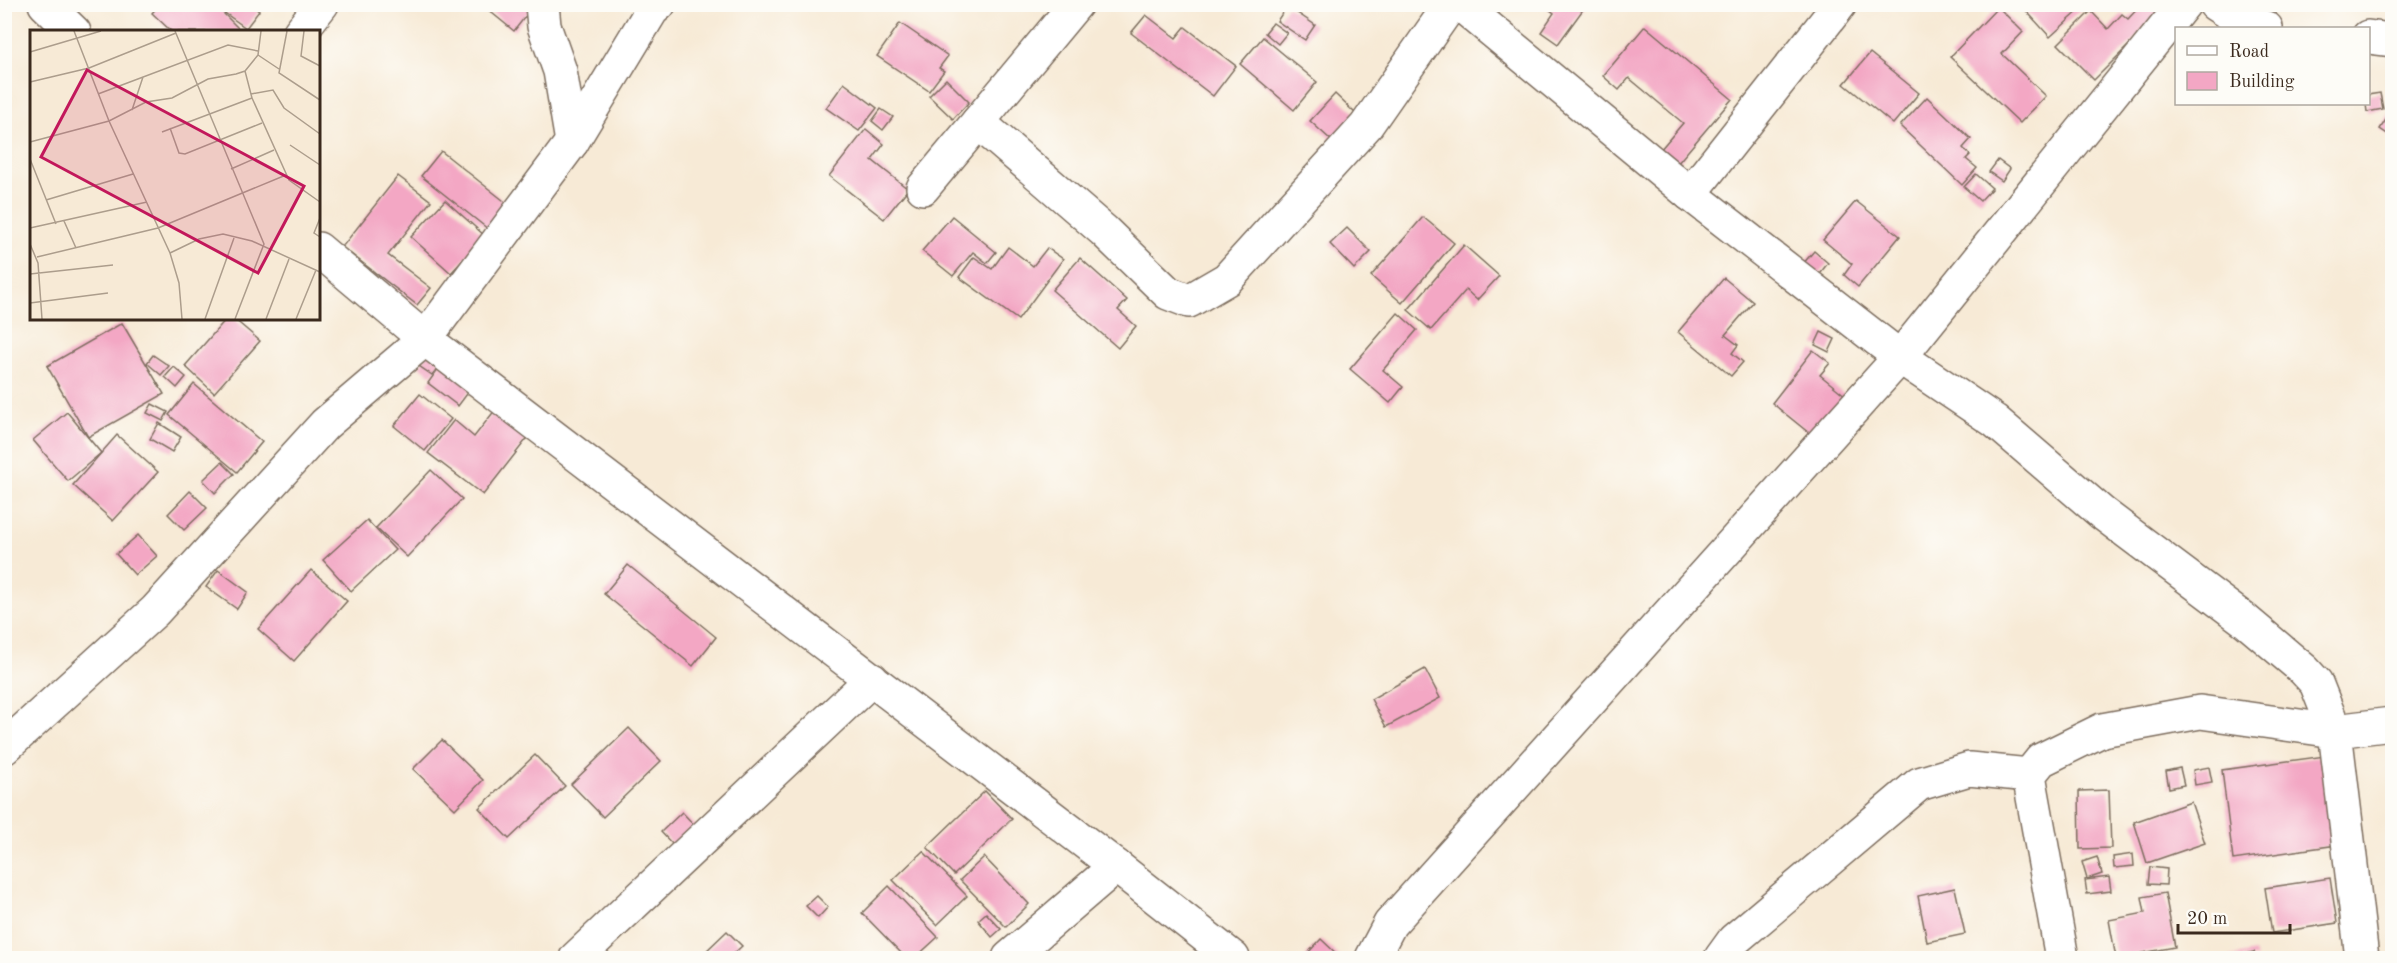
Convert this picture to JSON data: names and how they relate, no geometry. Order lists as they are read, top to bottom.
{
  "legend": ["Road", "Building"],
  "scale_bar": "20 m"
}
